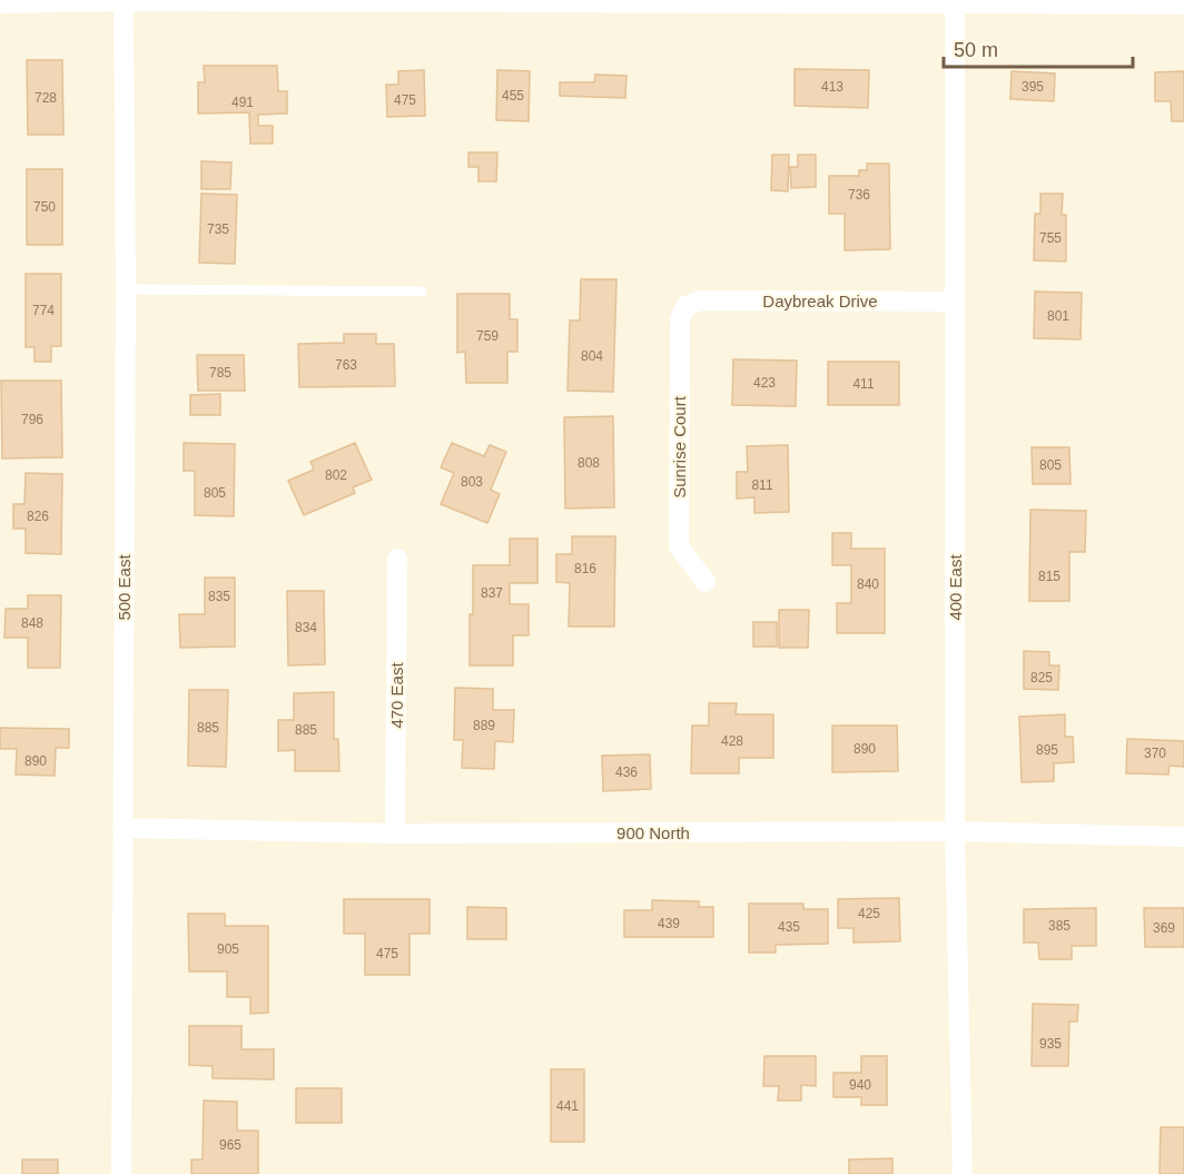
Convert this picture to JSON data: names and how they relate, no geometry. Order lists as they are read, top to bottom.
{
  "streets": {
    "street": [
      "Daybreak Drive",
      "Sunrise Court",
      "500 East",
      "400 East",
      "470 East",
      "900 North"
    ]
  },
  "crossings": [
    ["Daybreak Drive", "Sunrise Court"],
    ["Daybreak Drive", "400 East"],
    ["500 East", "900 North"],
    ["400 East", "900 North"],
    ["470 East", "900 North"]
  ],
  "house_numbers": [
    "413",
    "395",
    "455",
    "728",
    "475",
    "491",
    "736",
    "750",
    "735",
    "755",
    "774",
    "801",
    "759",
    "804",
    "763",
    "785",
    "423",
    "411",
    "796",
    "808",
    "805",
    "802",
    "803",
    "811",
    "805",
    "826",
    "816",
    "815",
    "840",
    "837",
    "835",
    "848",
    "834",
    "825",
    "889",
    "885",
    "885",
    "428",
    "890",
    "895",
    "370",
    "890",
    "436",
    "425",
    "439",
    "385",
    "435",
    "369",
    "905",
    "475",
    "935",
    "940",
    "441",
    "965"
  ],
  "scale_bar": "50 m"
}
